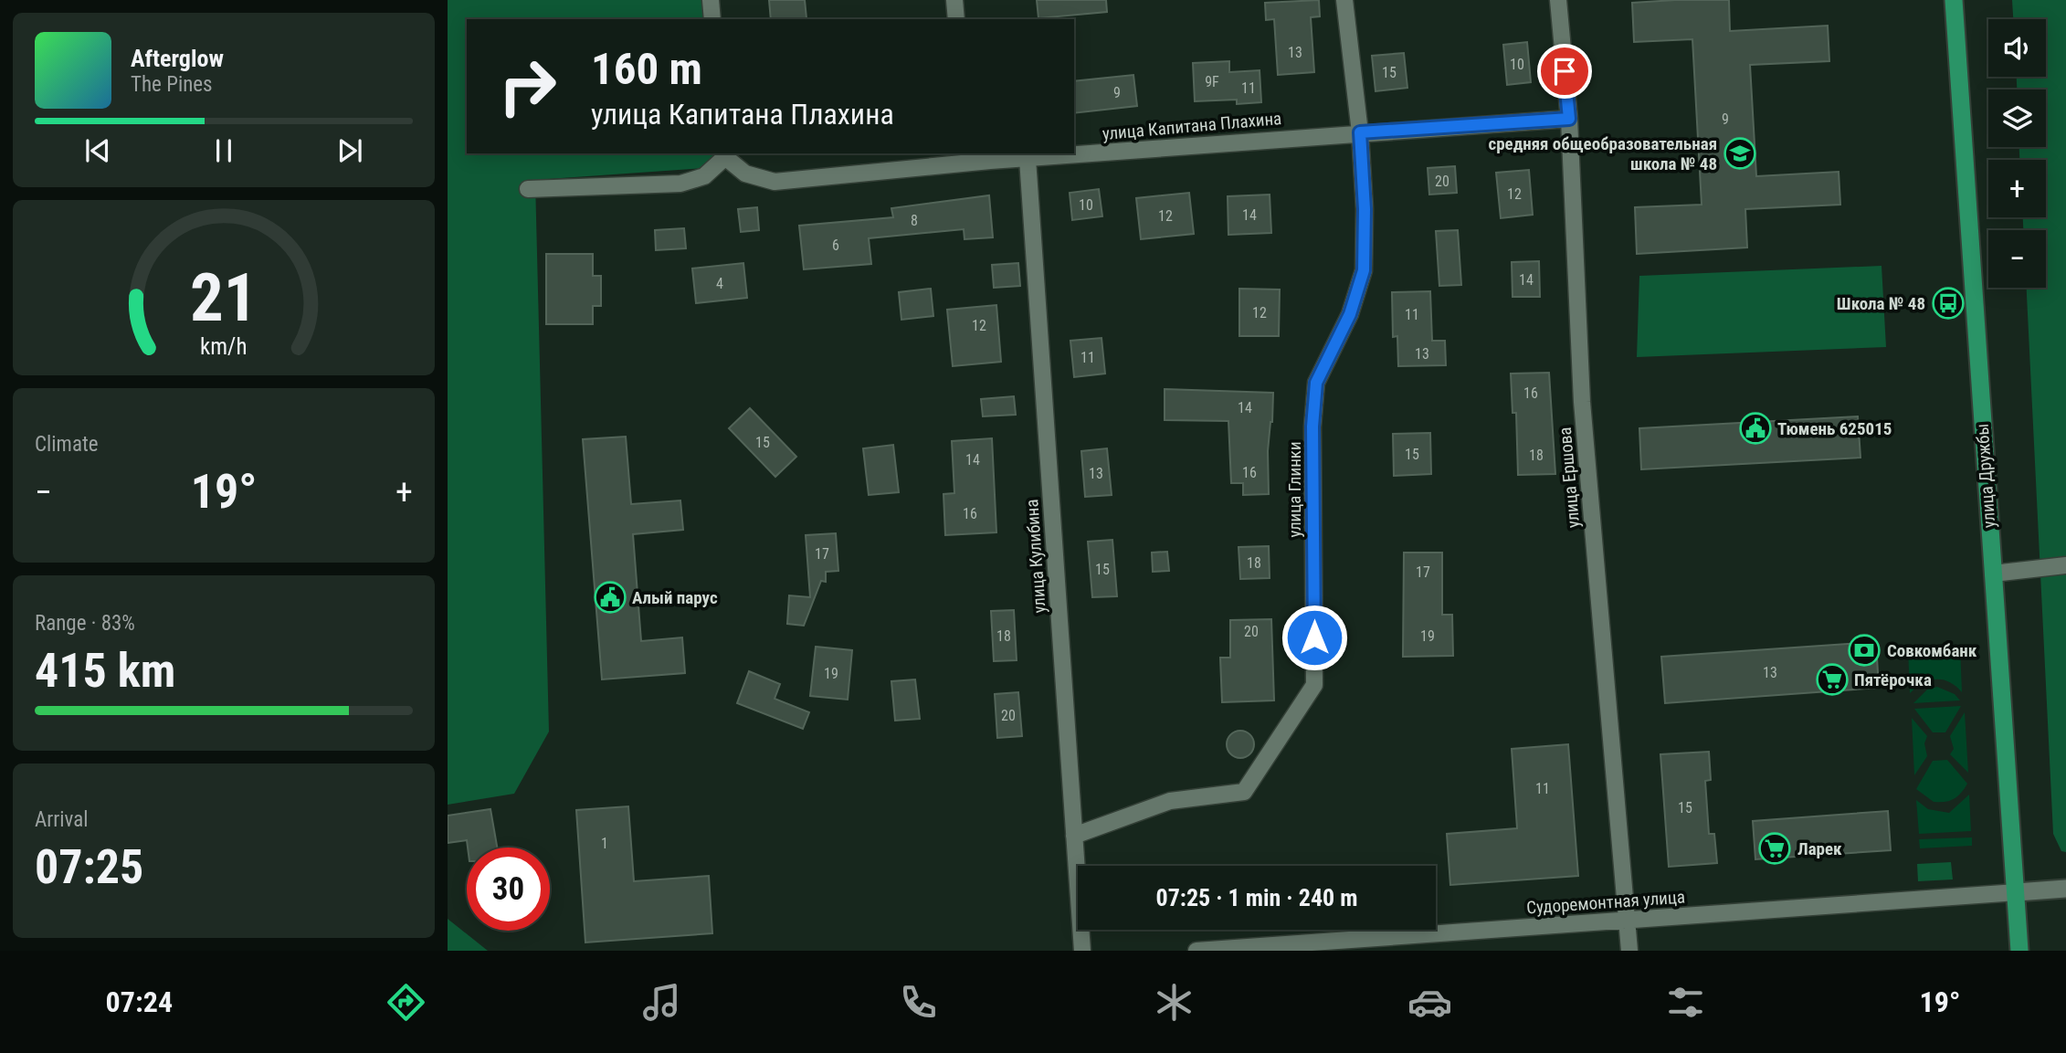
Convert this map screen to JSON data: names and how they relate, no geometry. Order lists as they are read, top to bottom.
{
  "streets": {
    "main road": ["улица Дружбы"],
    "street": [
      "улица Капитана Плахина",
      "улица Ершова",
      "улица Глинки",
      "улица Кулибина",
      "Судоремонтная улица"
    ]
  },
  "crossings": [
    ["улица Капитана Плахина", "улица Ершова"],
    ["улица Капитана Плахина", "улица Глинки"],
    ["улица Капитана Плахина", "улица Кулибина"],
    ["улица Дружбы", "Судоремонтная улица"],
    ["улица Ершова", "Судоремонтная улица"],
    ["улица Глинки", "улица Кулибина"]
  ],
  "places": {
    "school or university": ["средняя общеобразовательная школа № 48"],
    "bus stop": ["Школа № 48"],
    "public building": ["Тюмень 625015", "Алый парус"],
    "bank": ["Совкомбанк"],
    "supermarket": ["Пятёрочка", "Ларек"]
  },
  "house_numbers": [
    "13",
    "10",
    "15",
    "9F",
    "11",
    "9",
    "9",
    "20",
    "12",
    "10",
    "14",
    "12",
    "8",
    "6",
    "14",
    "4",
    "12",
    "11",
    "12",
    "13",
    "11",
    "16",
    "14",
    "15",
    "15",
    "18",
    "14",
    "16",
    "13",
    "16",
    "17",
    "18",
    "15",
    "17",
    "20",
    "18",
    "19",
    "13",
    "19",
    "20",
    "11",
    "15",
    "1"
  ],
  "page": {
    "map_buttons": ["+", "−"],
    "turn": ["160 m", "улица Капитана Плахина"],
    "song": ["Afterglow", "The Pines"],
    "tile": [
      "Climate",
      ["Range · 83%", "415 km"],
      ["Arrival", "07:25"]
    ],
    "heat": ["−", "19°", "+"],
    "limit": "30",
    "trip": "07:25 · 1 min · 240 m",
    "tabs": ["07:24", "19°"],
    "gauge": ["21", "km/h"]
  }
}
